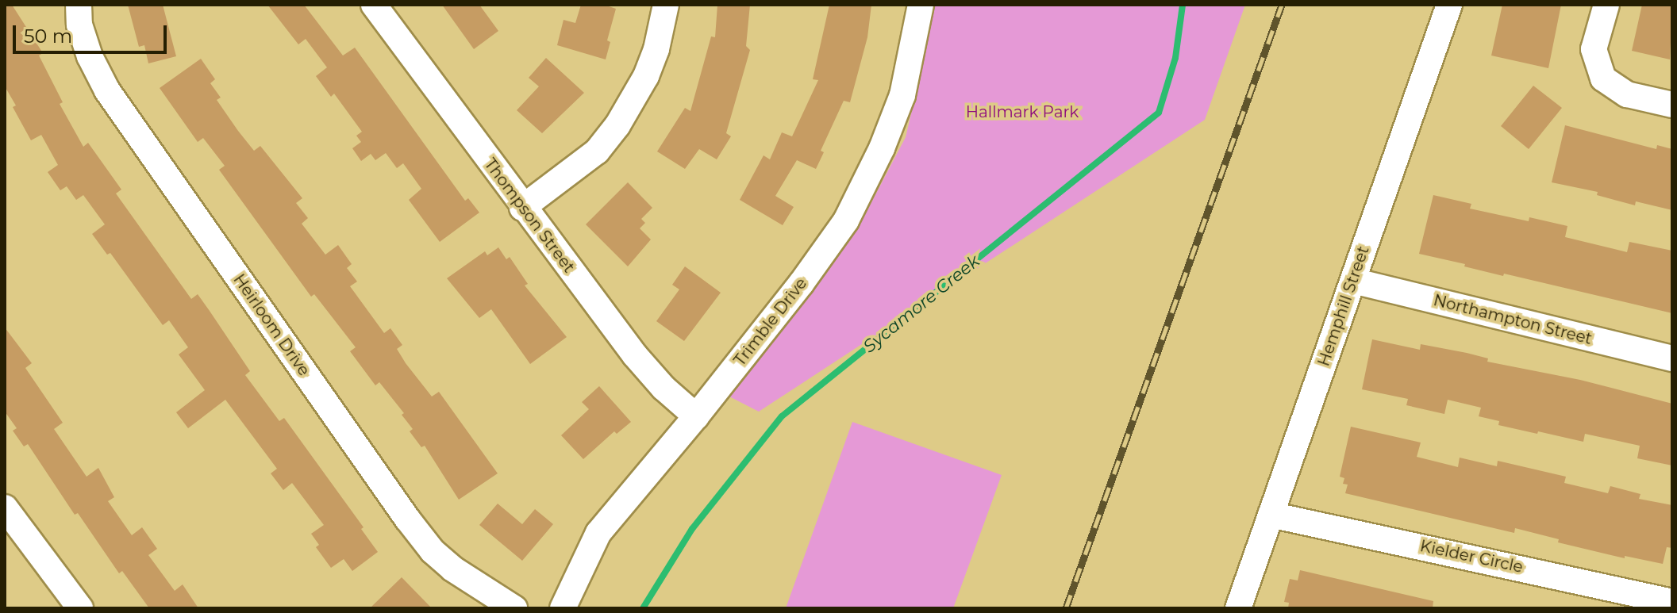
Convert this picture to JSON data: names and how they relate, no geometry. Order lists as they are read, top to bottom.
{
  "streets": {
    "street": [
      "Thompson Street",
      "Hemphill Street",
      "Northampton Street",
      "Trimble Drive",
      "Heirloom Drive",
      "Kielder Circle"
    ]
  },
  "crossings": [
    ["Thompson Street", "Trimble Drive"],
    ["Hemphill Street", "Northampton Street"],
    ["Hemphill Street", "Kielder Circle"]
  ],
  "water": ["Sycamore Creek"],
  "parks": ["Hallmark Park"],
  "scale_bar": "50 m"
}
